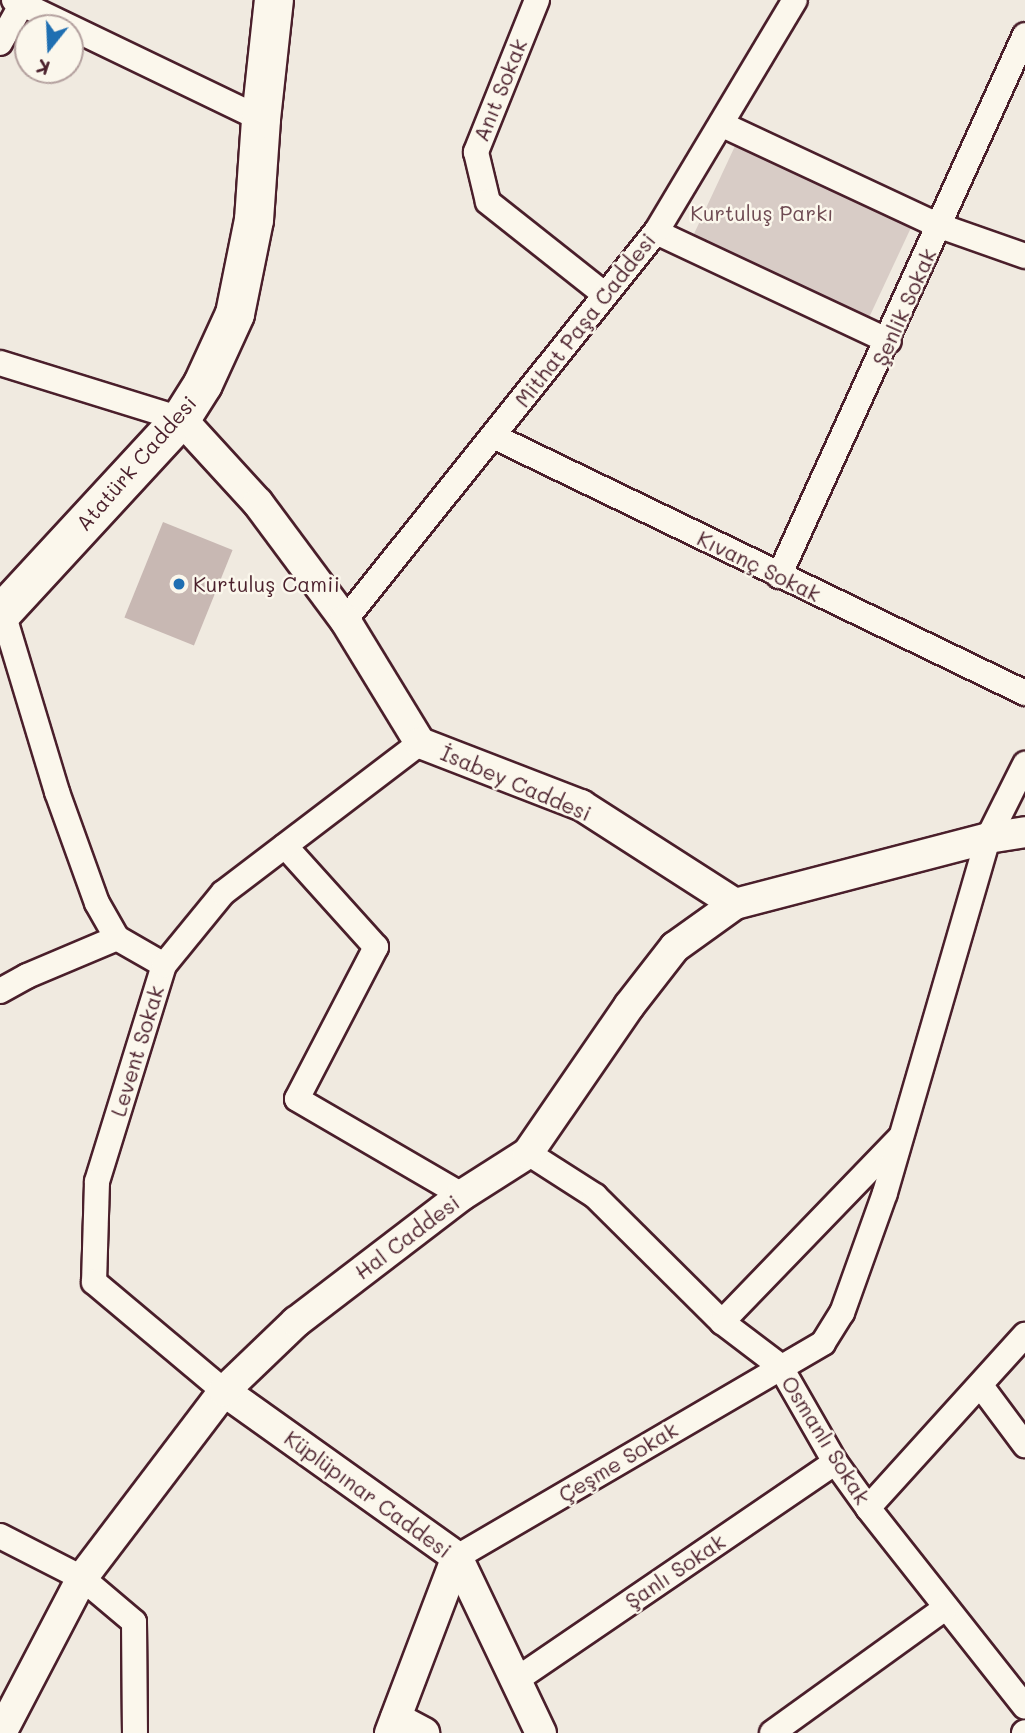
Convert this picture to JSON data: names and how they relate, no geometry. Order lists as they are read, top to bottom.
{
  "streets": {
    "main road": ["Atatürk Caddesi"],
    "street": [
      "Anıt Sokak",
      "Şenlik Sokak",
      "Mithat Paşa Caddesi",
      "Kıvanç Sokak",
      "İsabey Caddesi",
      "Levent Sokak",
      "Hal Caddesi",
      "Osmanlı Sokak",
      "Çeşme Sokak",
      "Küplüpınar Caddesi",
      "Şanlı Sokak"
    ]
  },
  "crossings": [
    ["Anıt Sokak", "Mithat Paşa Caddesi"],
    ["Şenlik Sokak", "Kıvanç Sokak"],
    ["Mithat Paşa Caddesi", "Kıvanç Sokak"],
    ["Mithat Paşa Caddesi", "İsabey Caddesi"],
    ["Atatürk Caddesi", "İsabey Caddesi"],
    ["İsabey Caddesi", "Hal Caddesi"],
    ["Levent Sokak", "Hal Caddesi"],
    ["Levent Sokak", "Küplüpınar Caddesi"],
    ["Hal Caddesi", "Osmanlı Sokak"],
    ["Hal Caddesi", "Küplüpınar Caddesi"],
    ["Osmanlı Sokak", "Çeşme Sokak"],
    ["Osmanlı Sokak", "Şanlı Sokak"],
    ["Çeşme Sokak", "Küplüpınar Caddesi"],
    ["Küplüpınar Caddesi", "Şanlı Sokak"]
  ],
  "parks": ["Kurtuluş Parkı"],
  "places": ["Kurtuluş Camii"],
  "north": "bottom"
}
